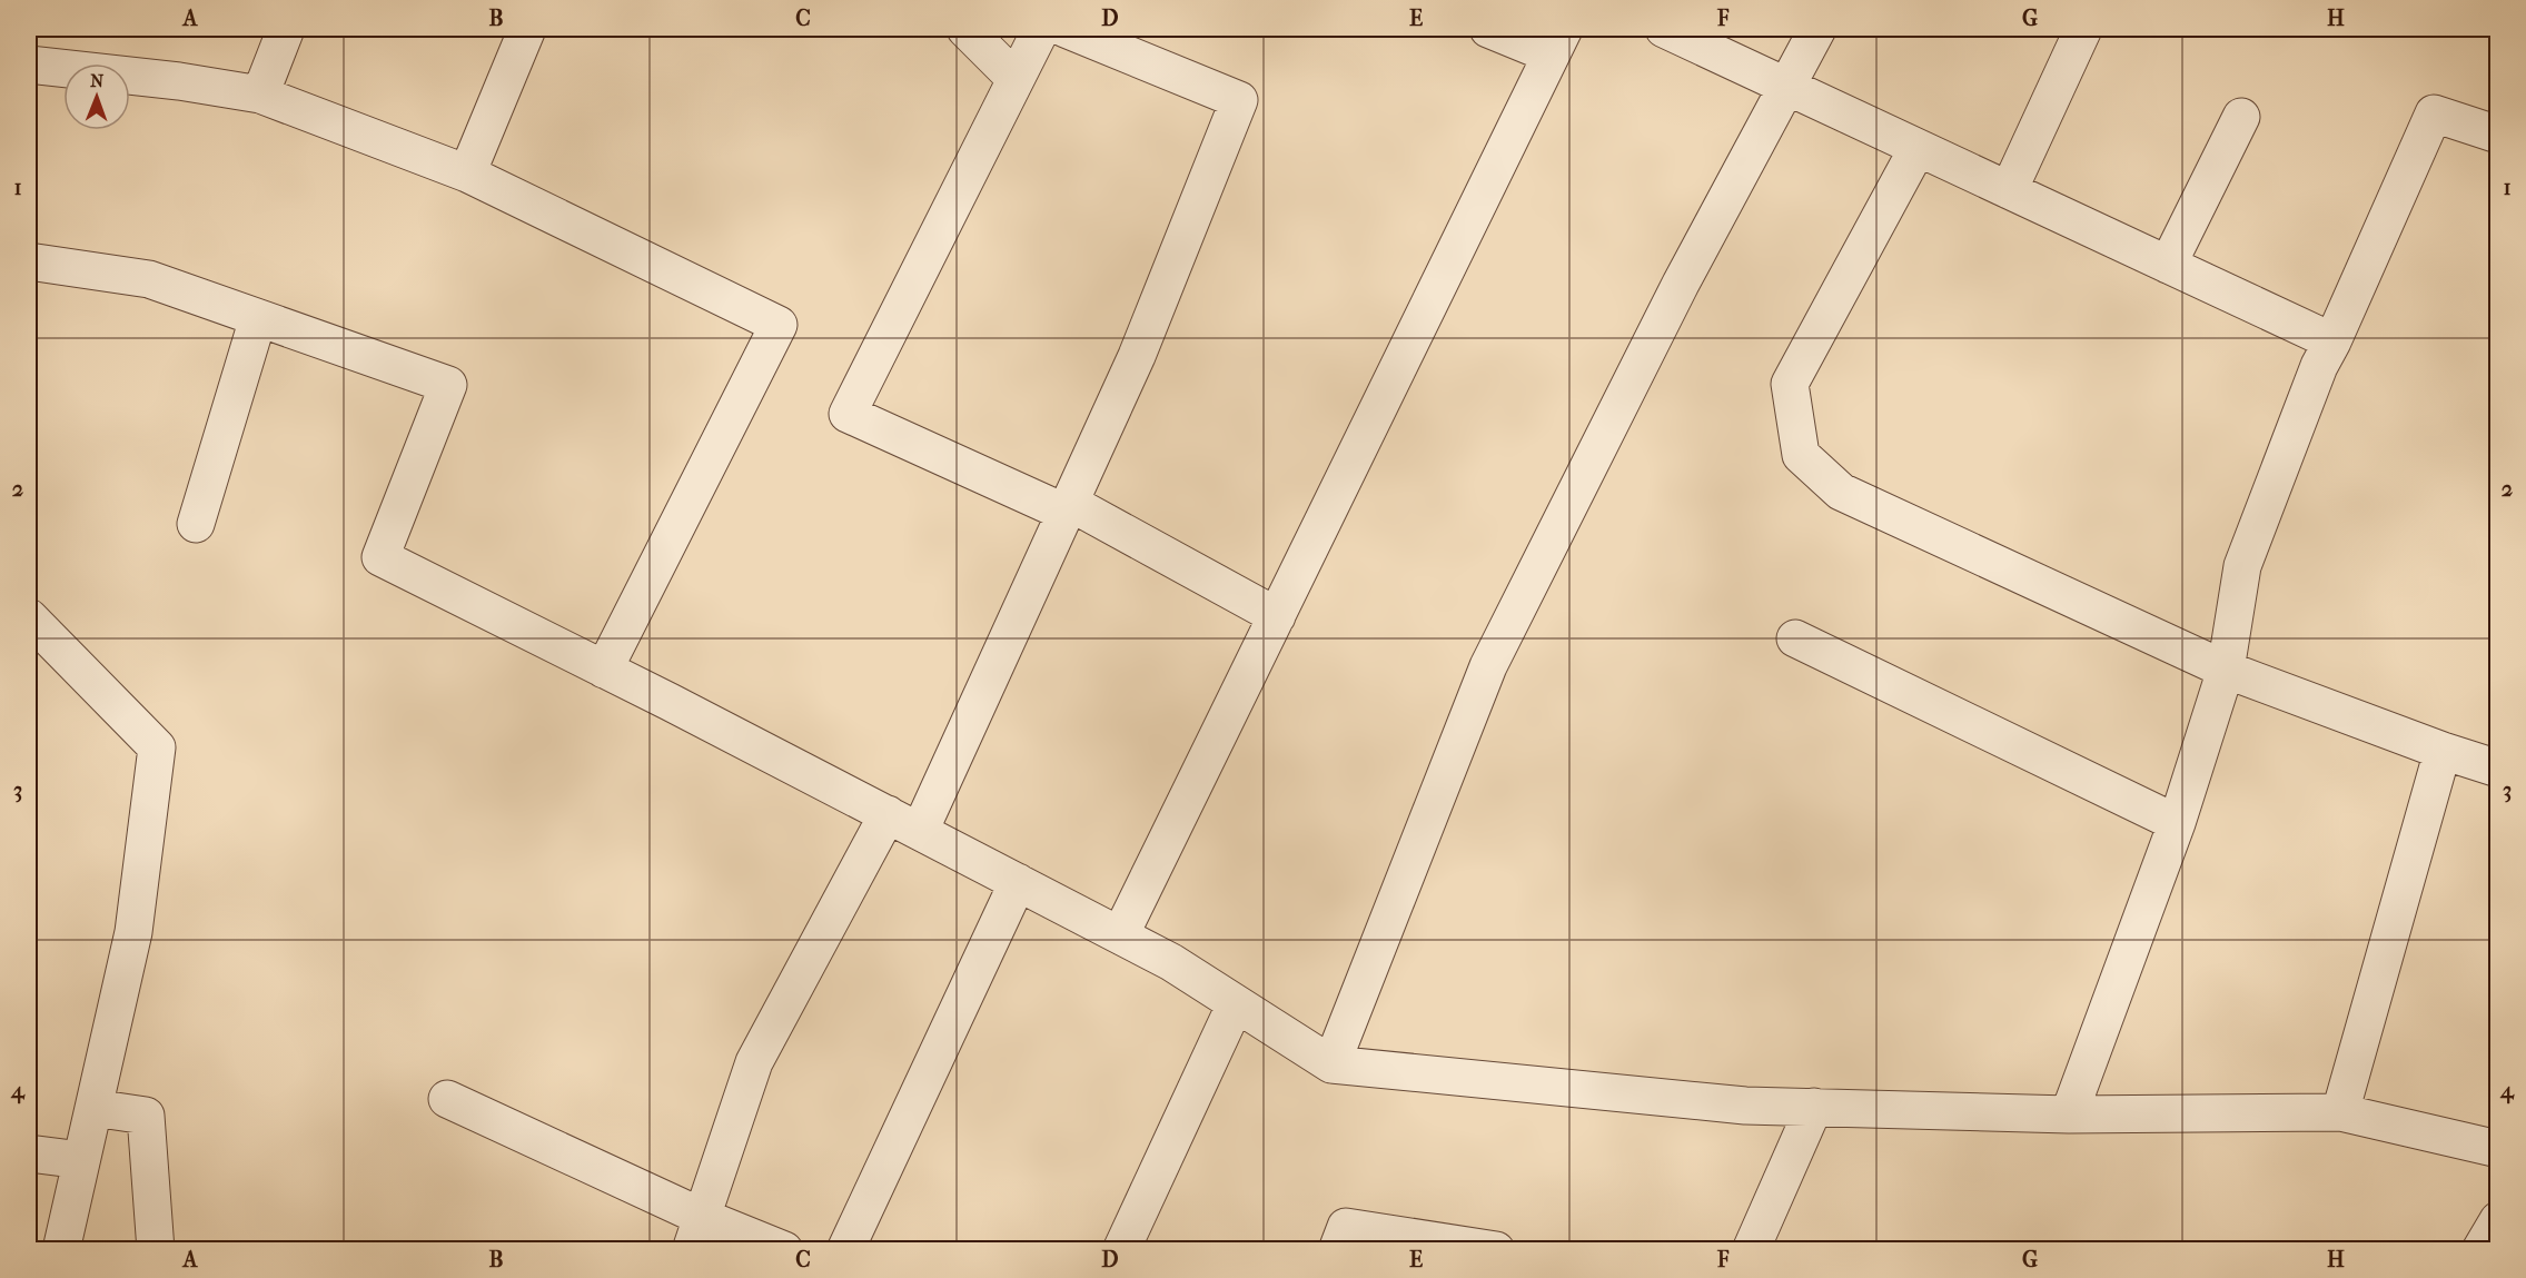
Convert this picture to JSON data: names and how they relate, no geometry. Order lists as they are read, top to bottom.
{
  "north": "top",
  "grid": {
    "columns": [
      "A",
      "B",
      "C",
      "D",
      "E",
      "F",
      "G",
      "H"
    ],
    "rows": [
      "1",
      "2",
      "3",
      "4"
    ]
  }
}
